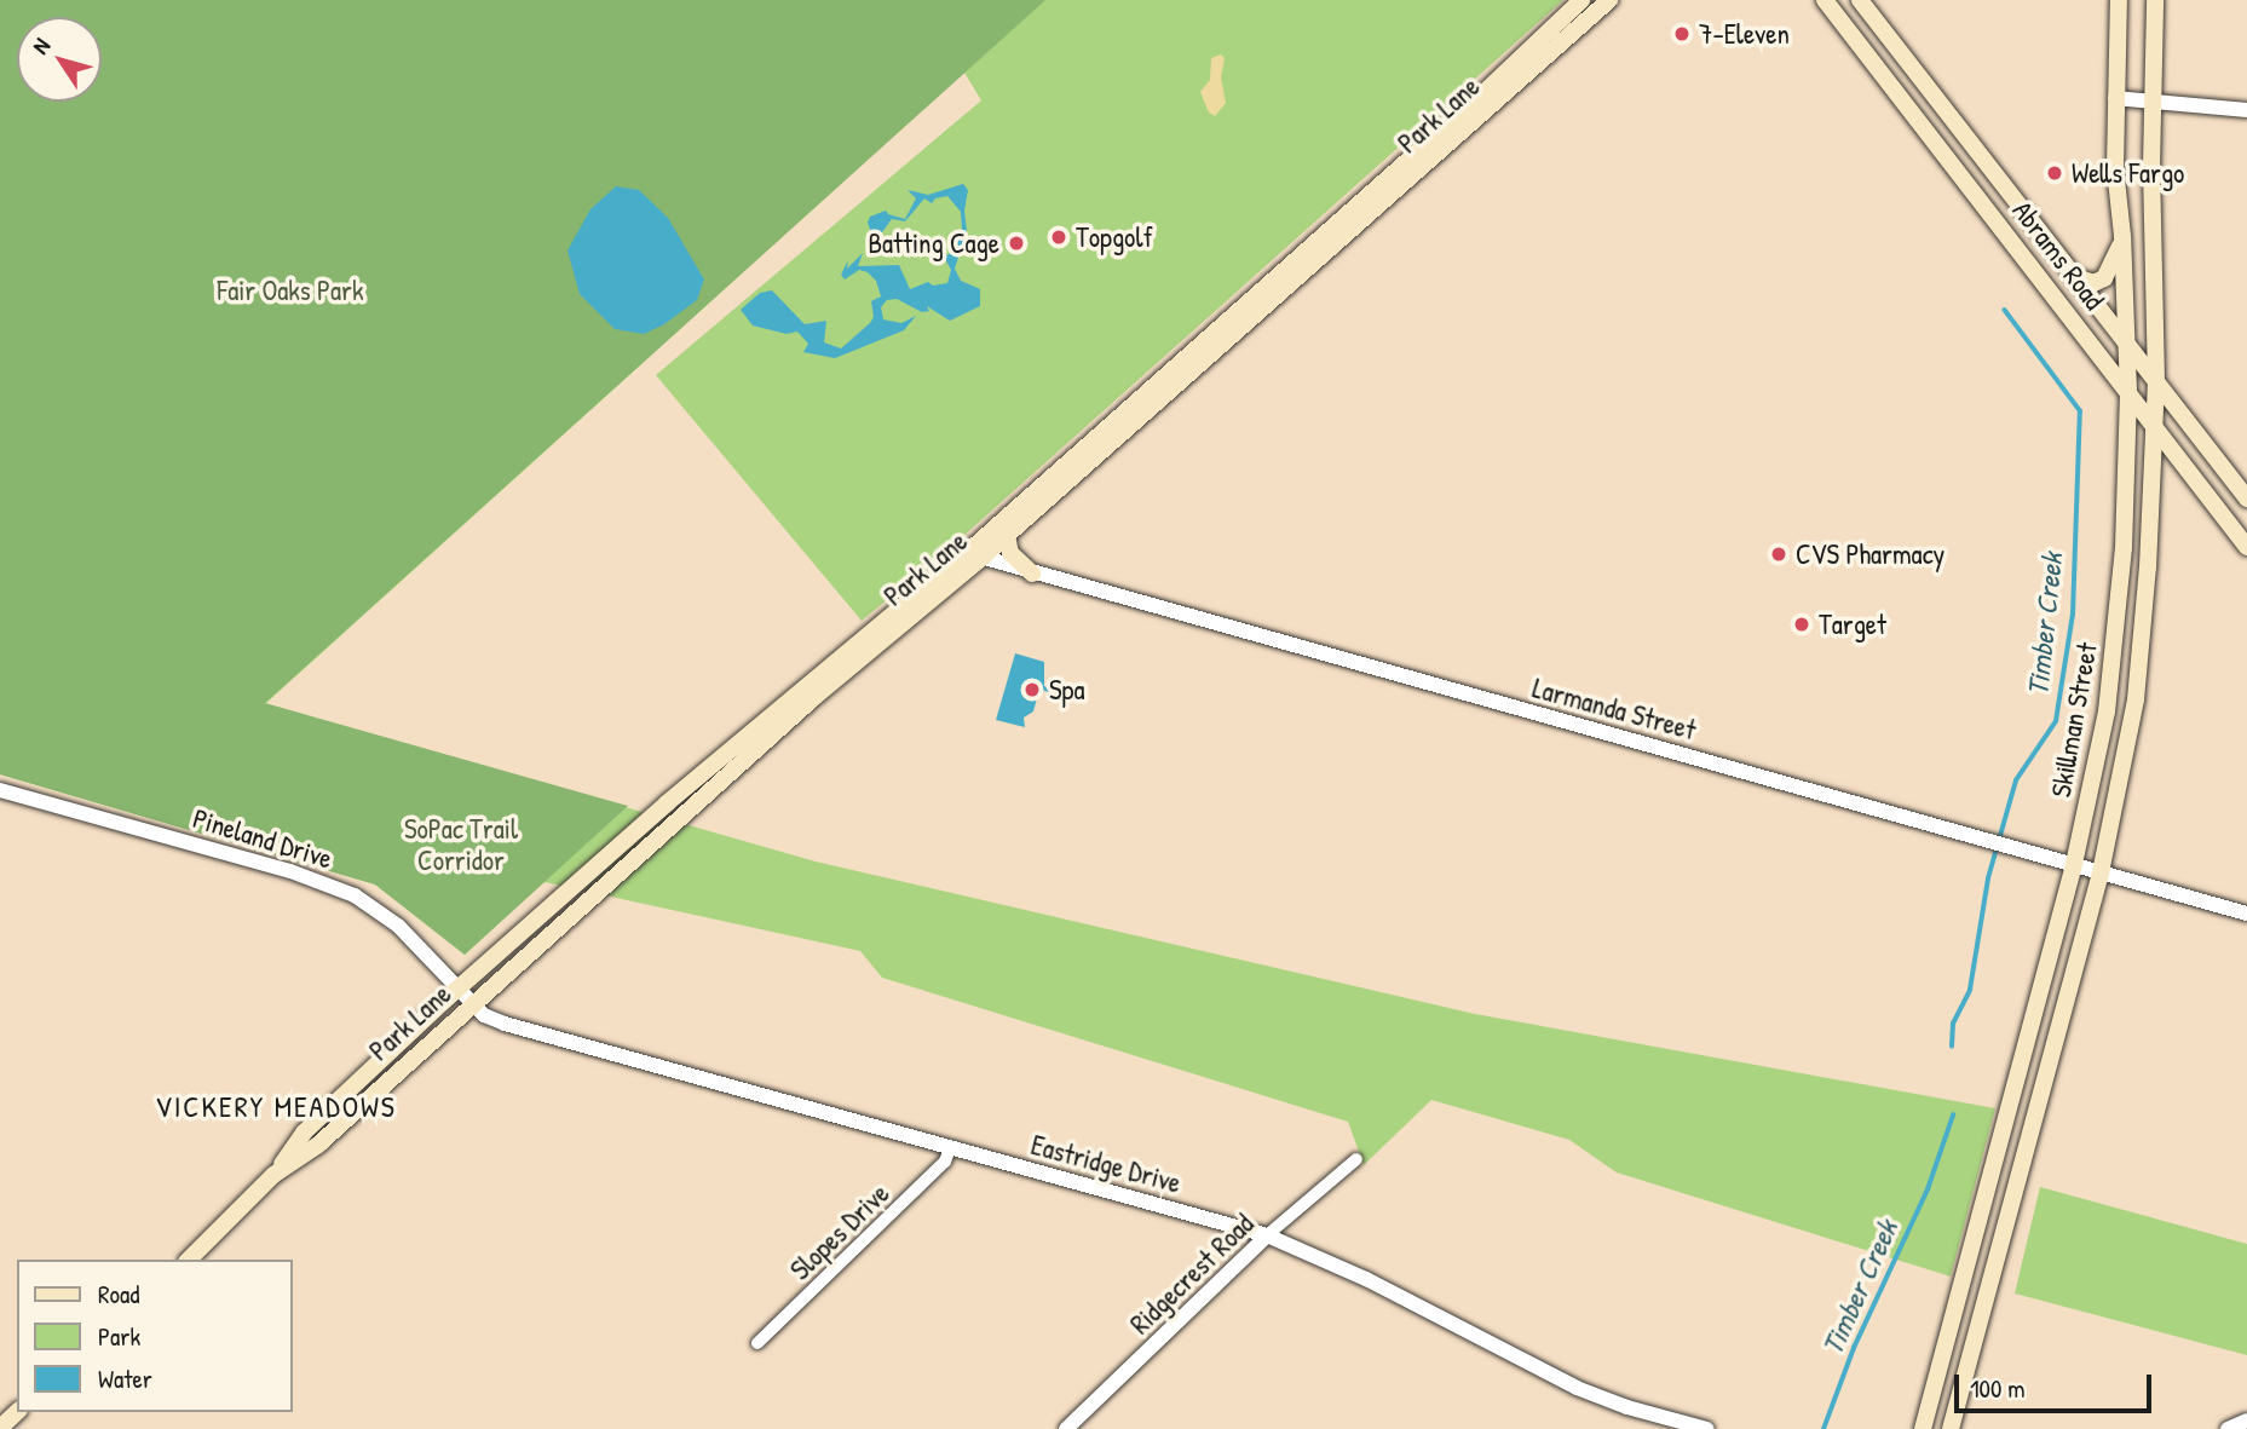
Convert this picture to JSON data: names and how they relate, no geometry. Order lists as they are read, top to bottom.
{
  "streets": {
    "main road": ["Park Lane", "Abrams Road", "Skillman Street"],
    "street": [
      "Larmanda Street",
      "Pineland Drive",
      "Eastridge Drive",
      "Slopes Drive",
      "Ridgecrest Road"
    ]
  },
  "crossings": [
    ["Park Lane", "Larmanda Street"],
    ["Park Lane", "Pineland Drive"],
    ["Park Lane", "Eastridge Drive"],
    ["Abrams Road", "Skillman Street"],
    ["Larmanda Street", "Skillman Street"],
    ["Pineland Drive", "Eastridge Drive"],
    ["Eastridge Drive", "Slopes Drive"],
    ["Eastridge Drive", "Ridgecrest Road"]
  ],
  "districts": ["VICKERY MEADOWS"],
  "water": ["Timber Creek"],
  "parks": ["Fair Oaks Park", "SoPac Trail Corridor"],
  "places": [
    "7-Eleven",
    "Wells Fargo",
    "Topgolf",
    "Batting Cage",
    "CVS Pharmacy",
    "Target",
    "Spa"
  ],
  "legend": ["Road", "Park", "Water"],
  "scale_bar": "100 m",
  "north": "top left"
}
